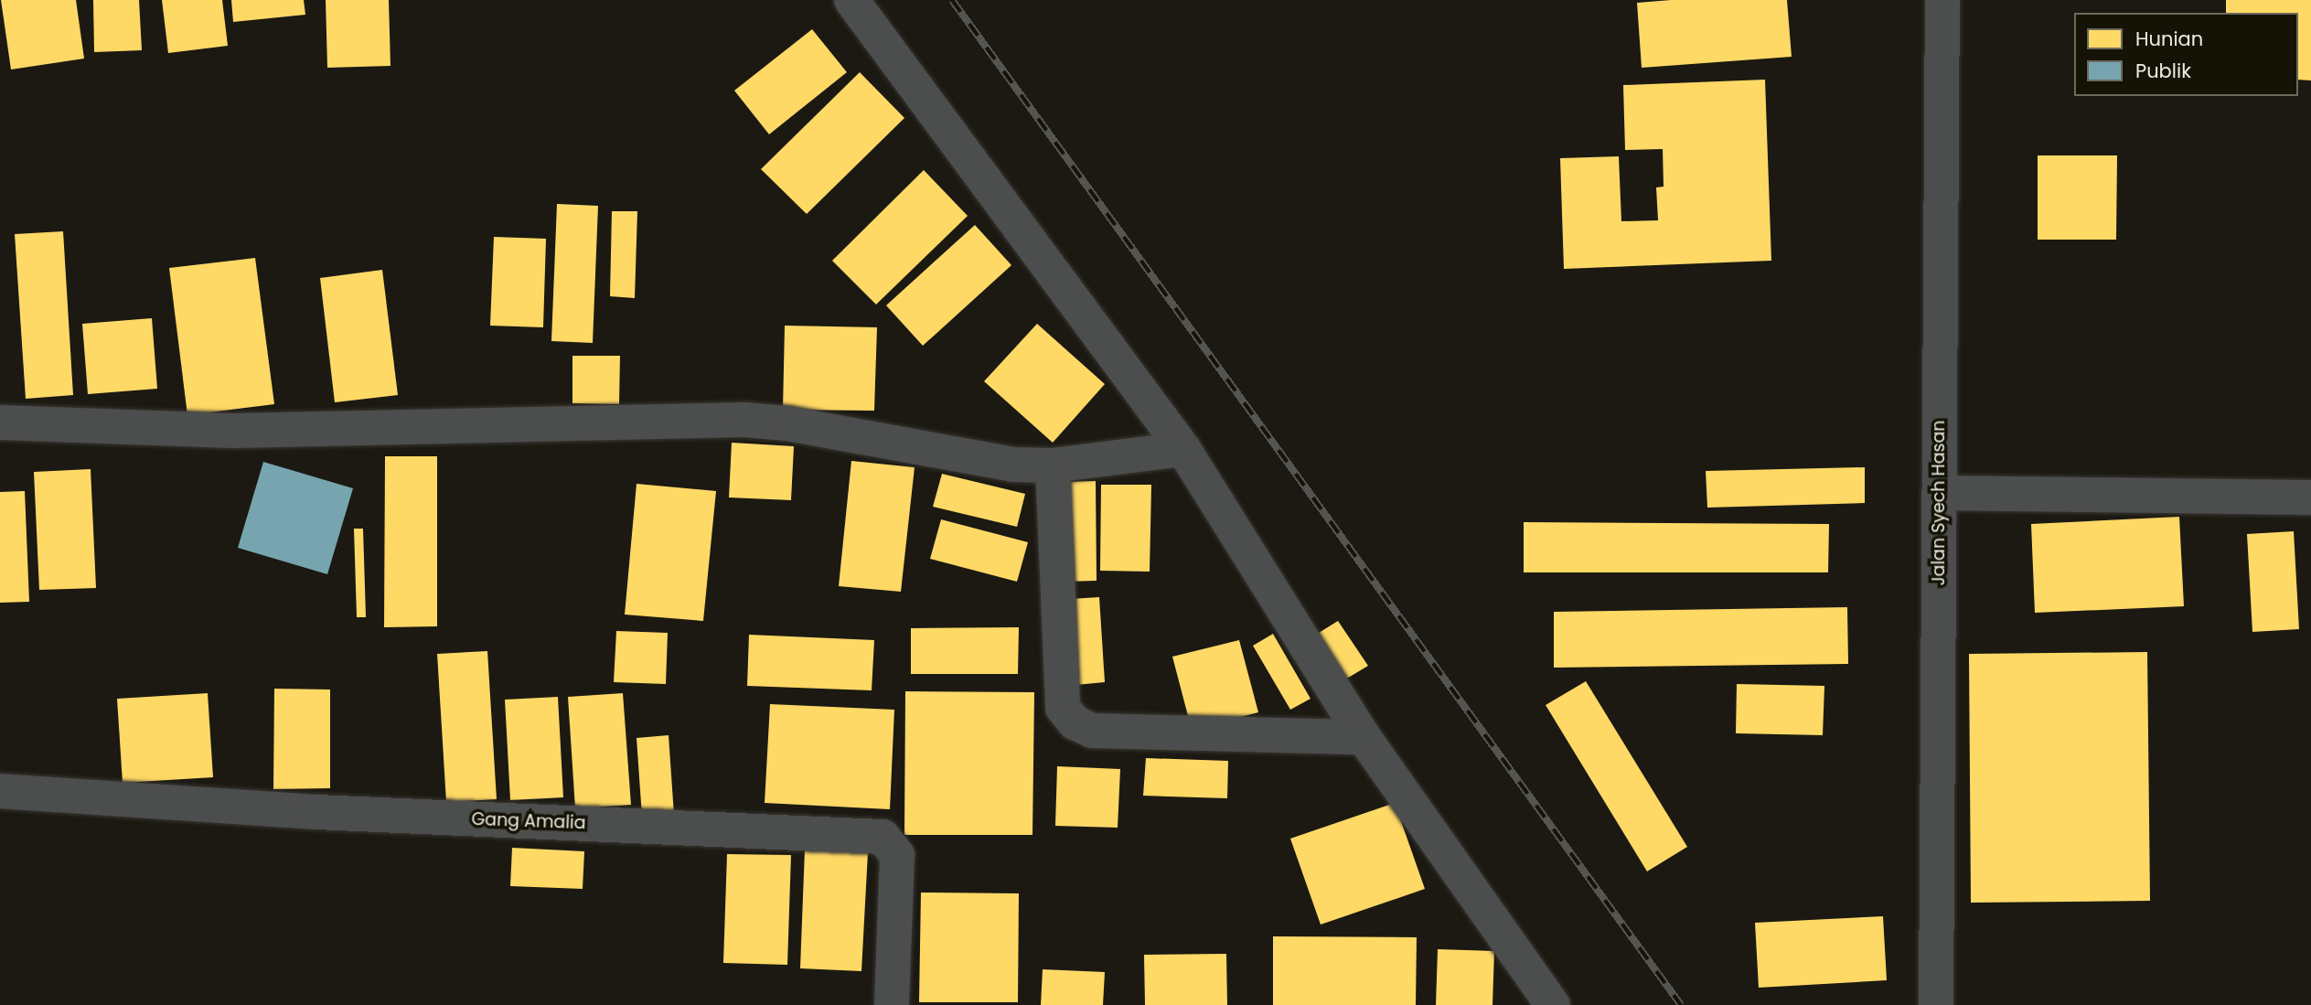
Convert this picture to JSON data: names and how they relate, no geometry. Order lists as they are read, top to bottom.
{
  "streets": {
    "street": ["Jalan Syech Hasan", "Gang Amalia"]
  },
  "legend": ["Hunian", "Publik"]
}
